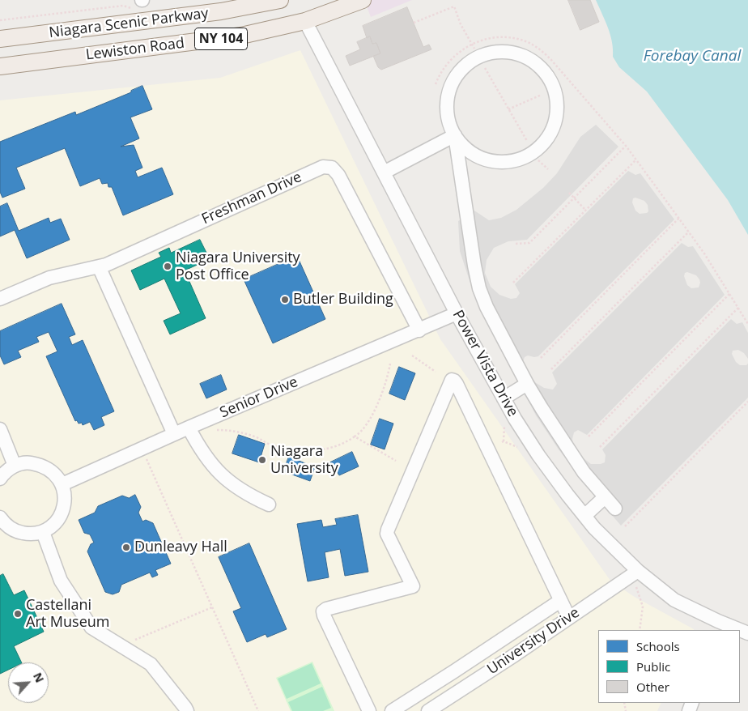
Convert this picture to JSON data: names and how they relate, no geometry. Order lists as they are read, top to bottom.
{
  "streets": {
    "main road": ["Niagara Scenic Parkway", "NY 104", "Lewiston Road"],
    "street": [
      "Freshman Drive",
      "Power Vista Drive",
      "Senior Drive",
      "University Drive"
    ]
  },
  "crossings": [
    ["Lewiston Road", "Power Vista Drive"],
    ["Freshman Drive", "Senior Drive"],
    ["Power Vista Drive", "Senior Drive"],
    ["Power Vista Drive", "University Drive"]
  ],
  "water": ["Forebay Canal"],
  "places": [
    "Niagara University Post Office",
    "Butler Building",
    "Niagara University",
    "Dunleavy Hall",
    "Castellani Art Museum"
  ],
  "legend": ["Schools", "Public", "Other"],
  "north": "top right"
}
